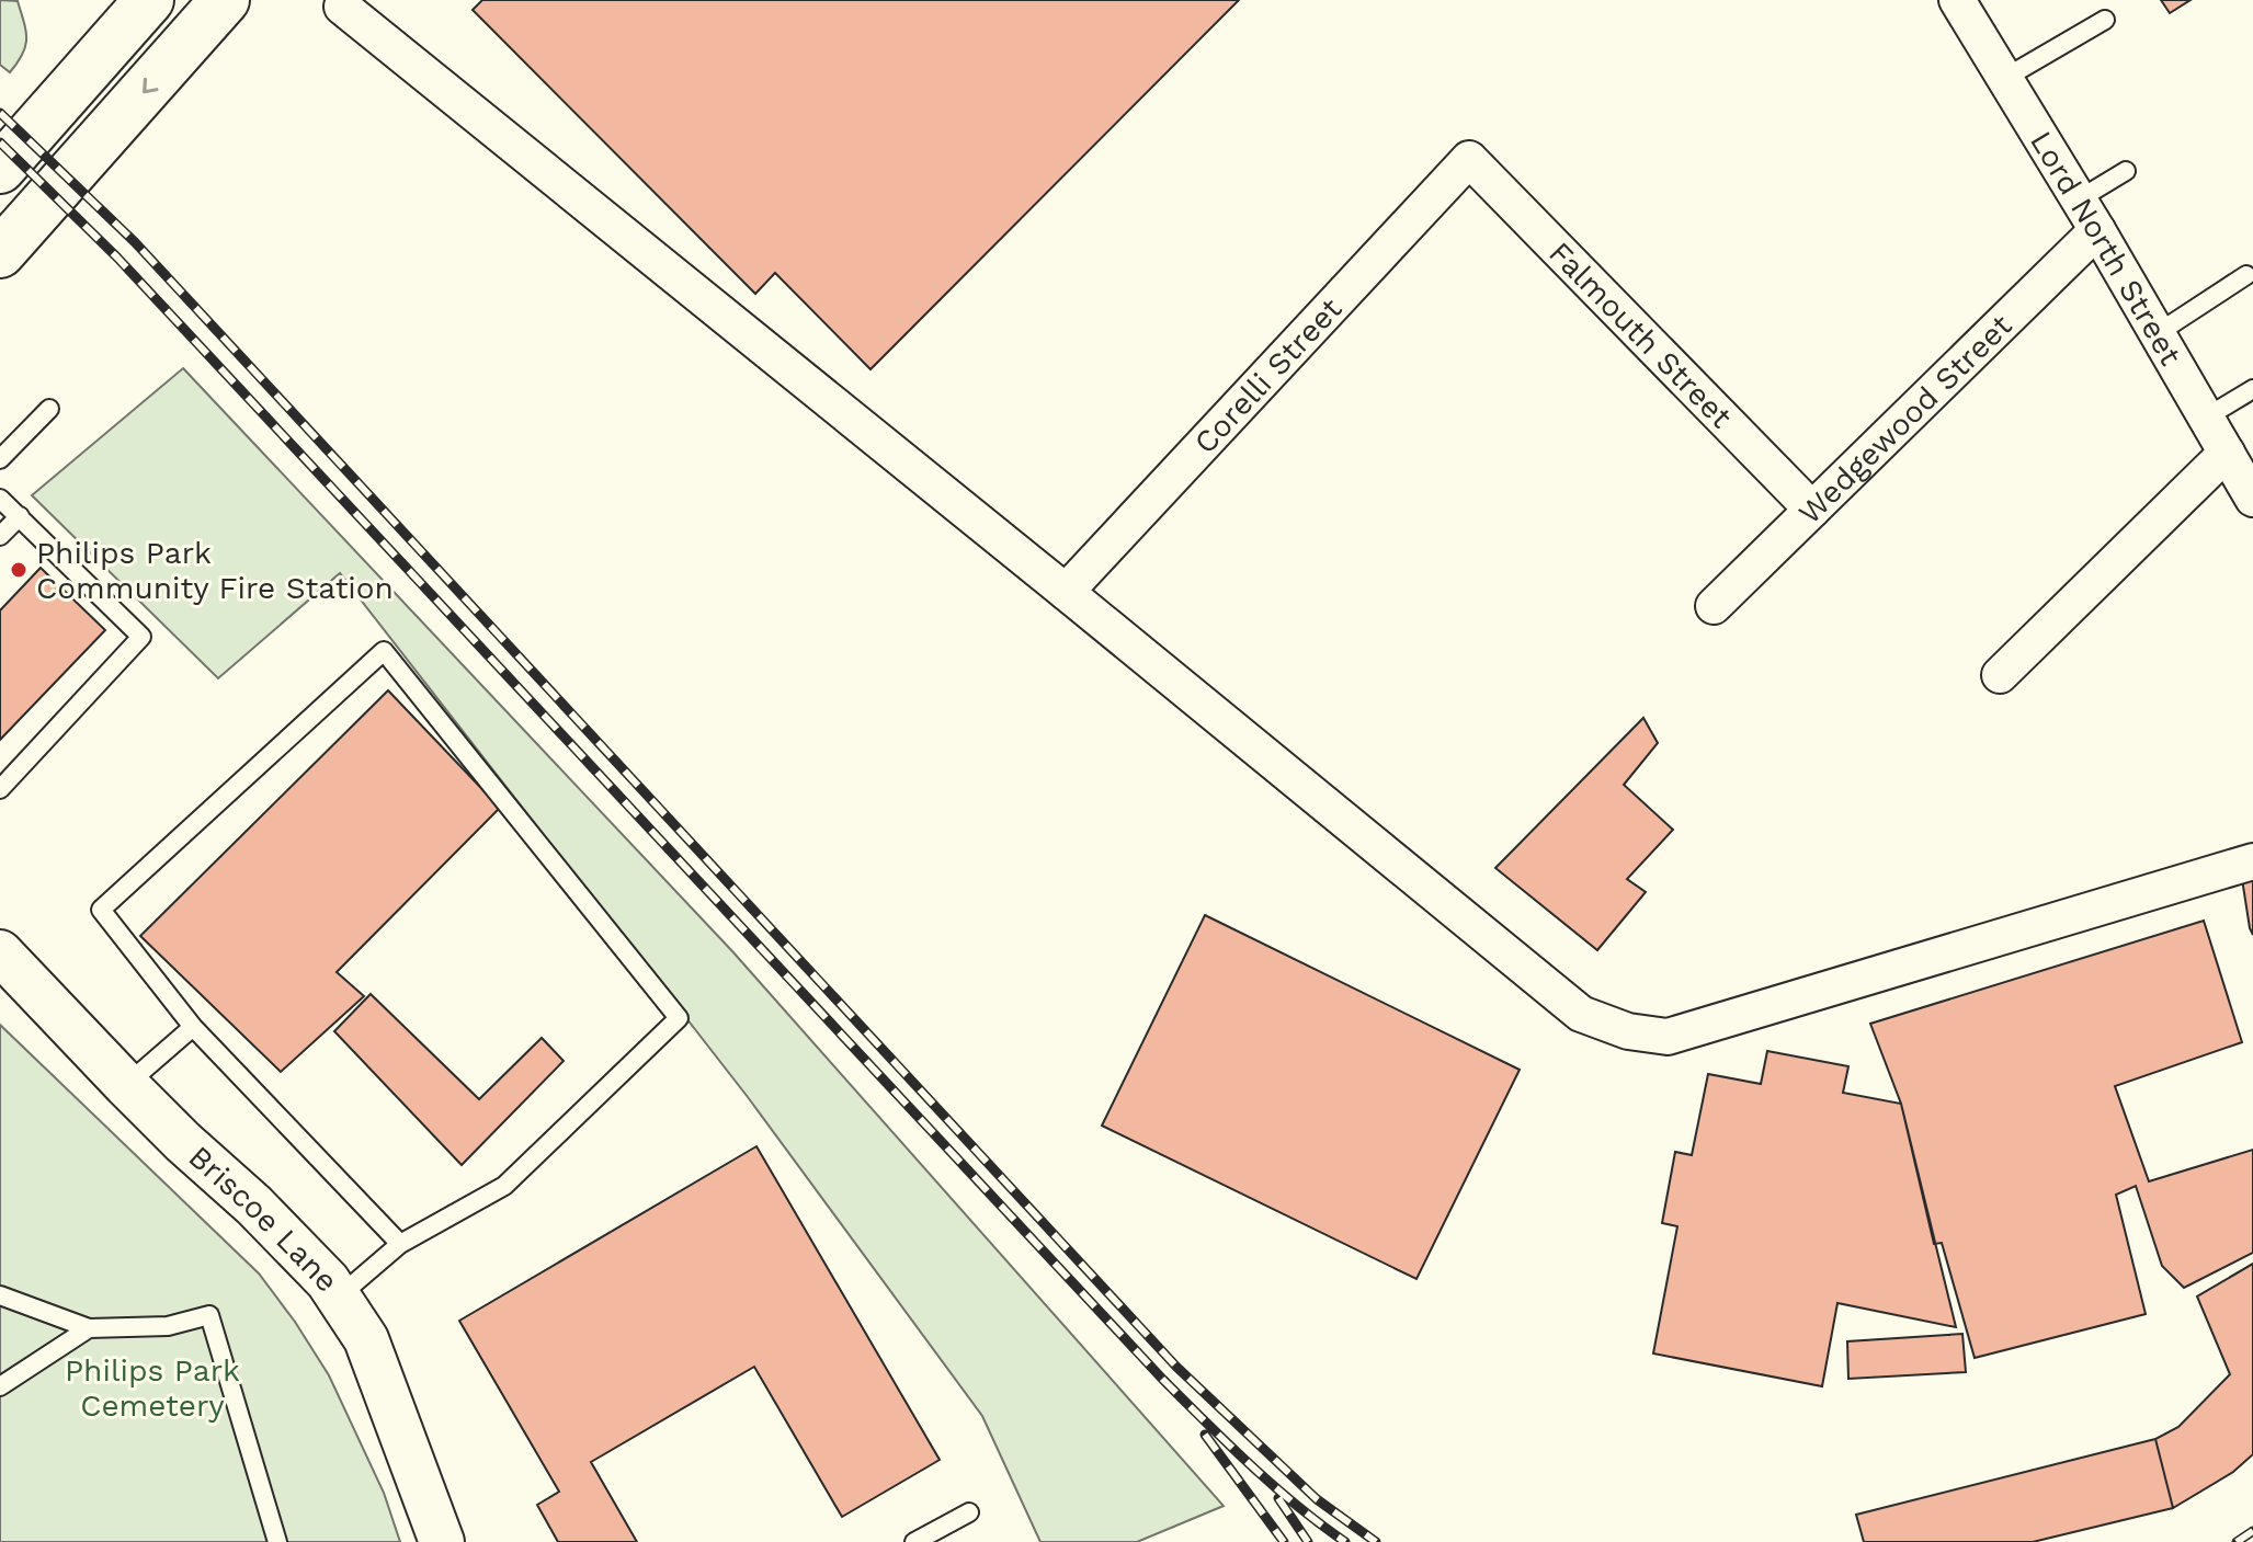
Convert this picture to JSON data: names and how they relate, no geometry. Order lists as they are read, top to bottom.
{
  "streets": {
    "street": [
      "Lord North Street",
      "Falmouth Street",
      "Corelli Street",
      "Wedgewood Street",
      "Briscoe Lane"
    ]
  },
  "crossings": [
    ["Lord North Street", "Wedgewood Street"],
    ["Falmouth Street", "Corelli Street"],
    ["Falmouth Street", "Wedgewood Street"]
  ],
  "parks": ["Philips Park Cemetery"],
  "places": ["Philips Park Community Fire Station"]
}
